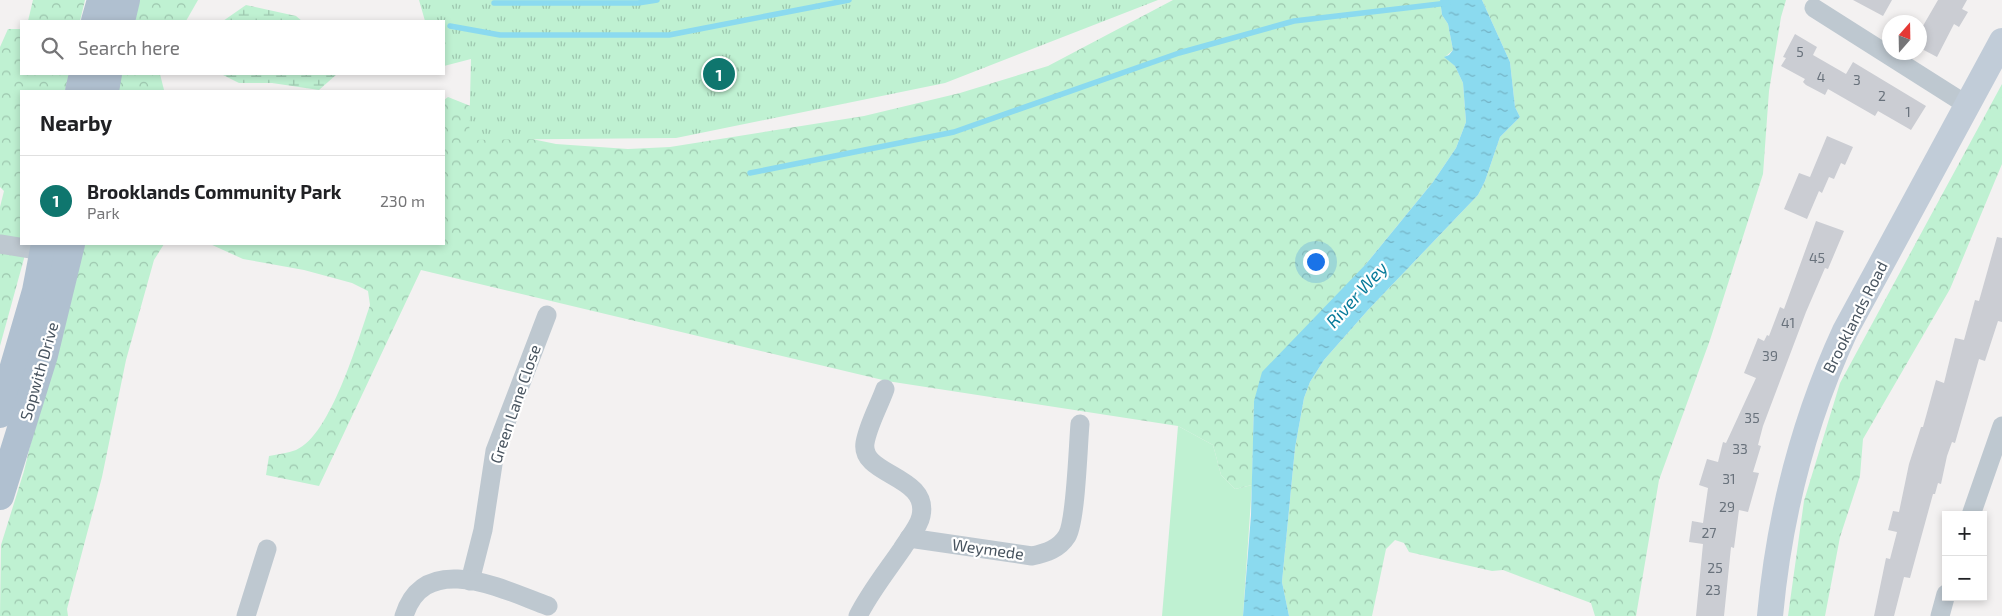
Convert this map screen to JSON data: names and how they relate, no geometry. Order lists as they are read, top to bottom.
{
  "streets": {
    "main road": ["Brooklands Road", "Sopwith Drive"],
    "street": ["Green Lane Close", "Weymede"]
  },
  "water": ["River Wey"],
  "house_numbers": [
    "5",
    "4",
    "3",
    "2",
    "1",
    "45",
    "41",
    "39",
    "35",
    "33",
    "31",
    "29",
    "27",
    "25",
    "23"
  ],
  "north": "top",
  "page": {
    "search": "Search here",
    "pins": "1",
    "heading": "Nearby",
    "list": [
      {
        "mark": "1",
        "name": "Brooklands Community Park",
        "note": "Park",
        "value": "230 m"
      }
    ],
    "map_buttons": ["+", "−"]
  }
}
